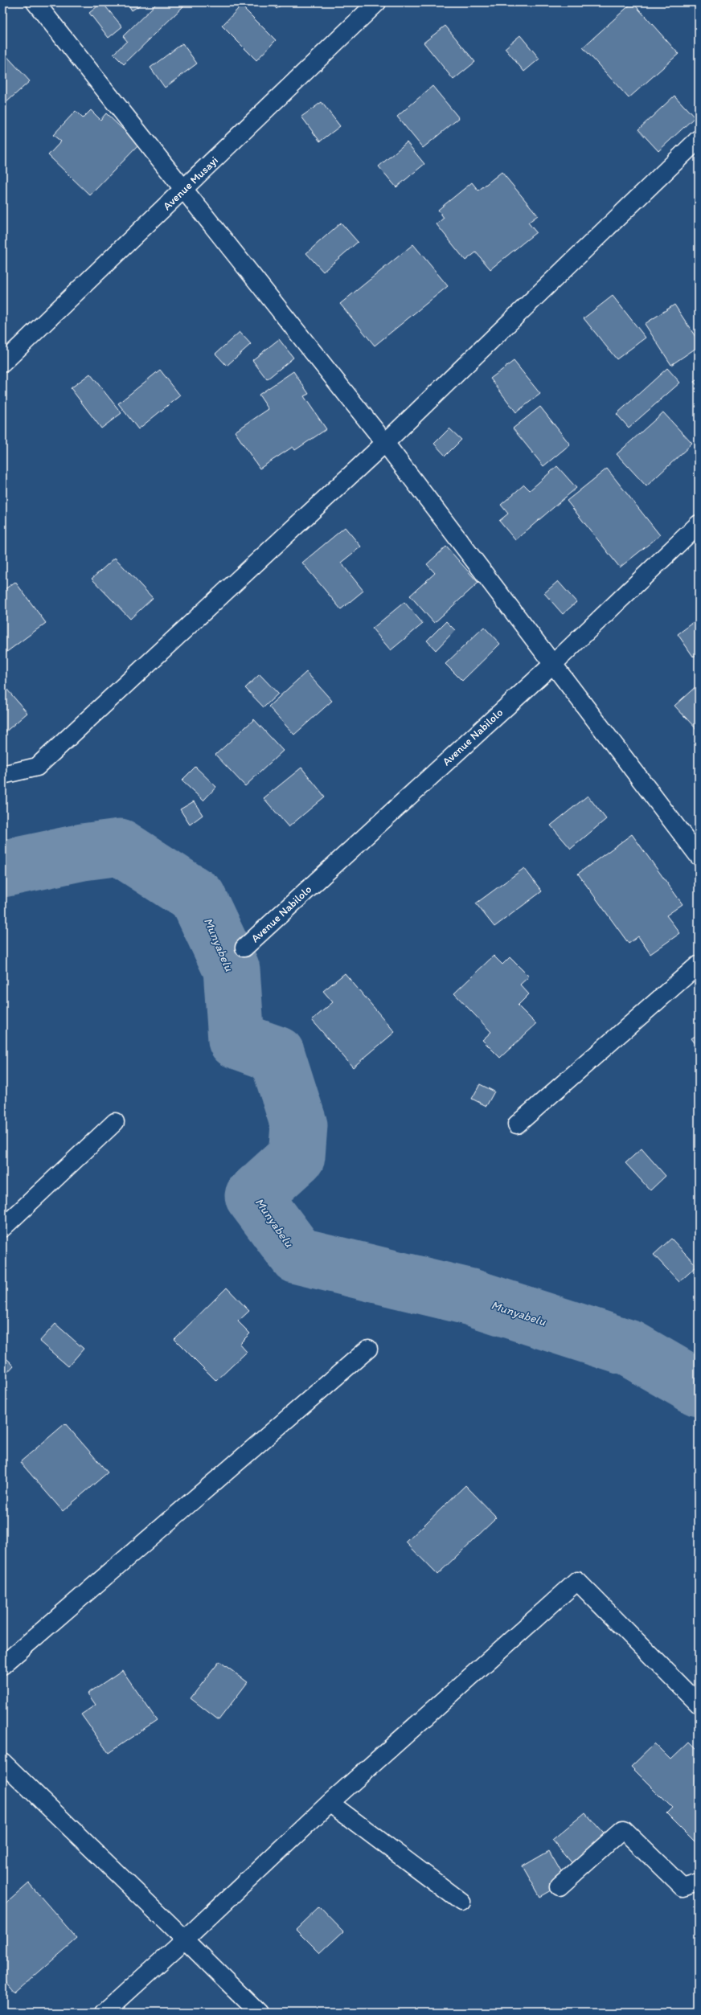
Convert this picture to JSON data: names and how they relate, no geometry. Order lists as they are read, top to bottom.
{
  "streets": {
    "street": ["Avenue Musayi", "Avenue Nabilolo"]
  },
  "water": ["Munyabelu"]
}
